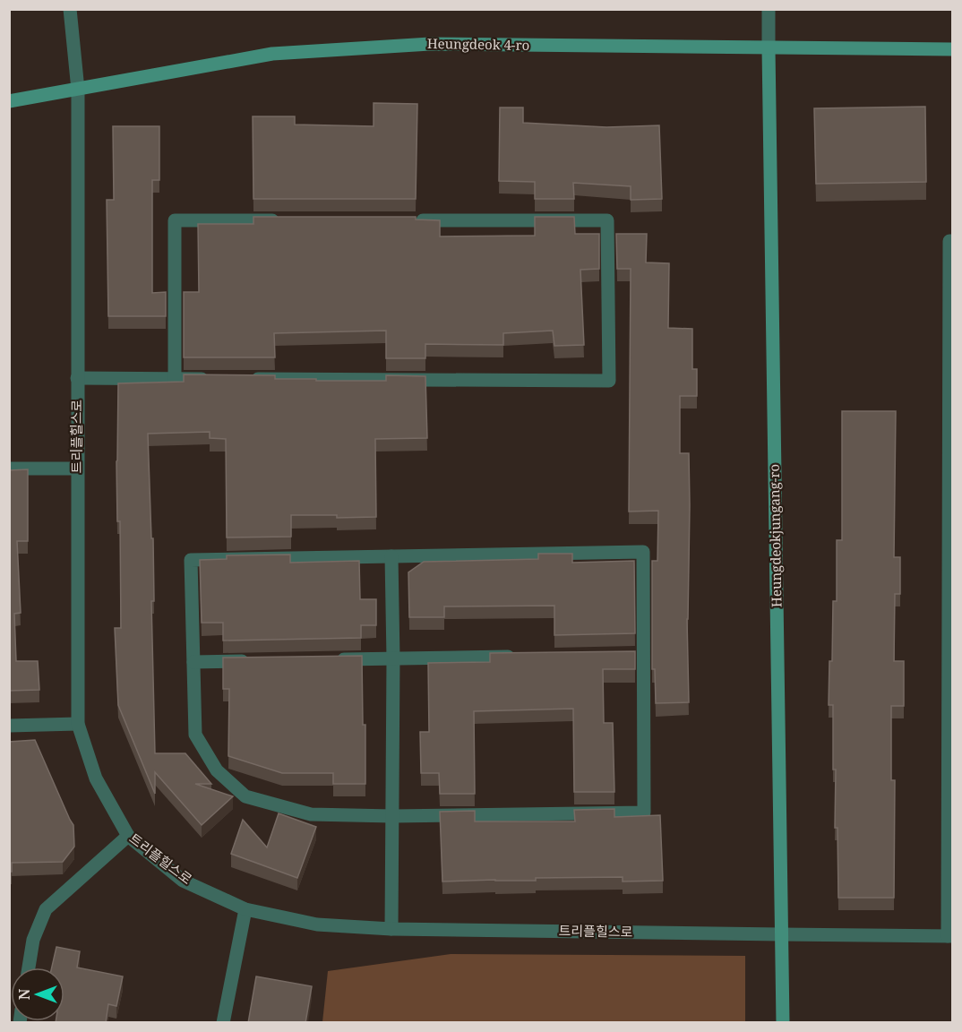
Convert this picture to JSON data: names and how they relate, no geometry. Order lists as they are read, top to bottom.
{
  "streets": {
    "street": ["Heungdeok 4-ro", "트리플힐스로", "Heungdeokjungang-ro"]
  },
  "crossings": [
    ["Heungdeok 4-ro", "트리플힐스로"],
    ["Heungdeok 4-ro", "Heungdeokjungang-ro"],
    ["트리플힐스로", "Heungdeokjungang-ro"]
  ],
  "north": "left"
}
